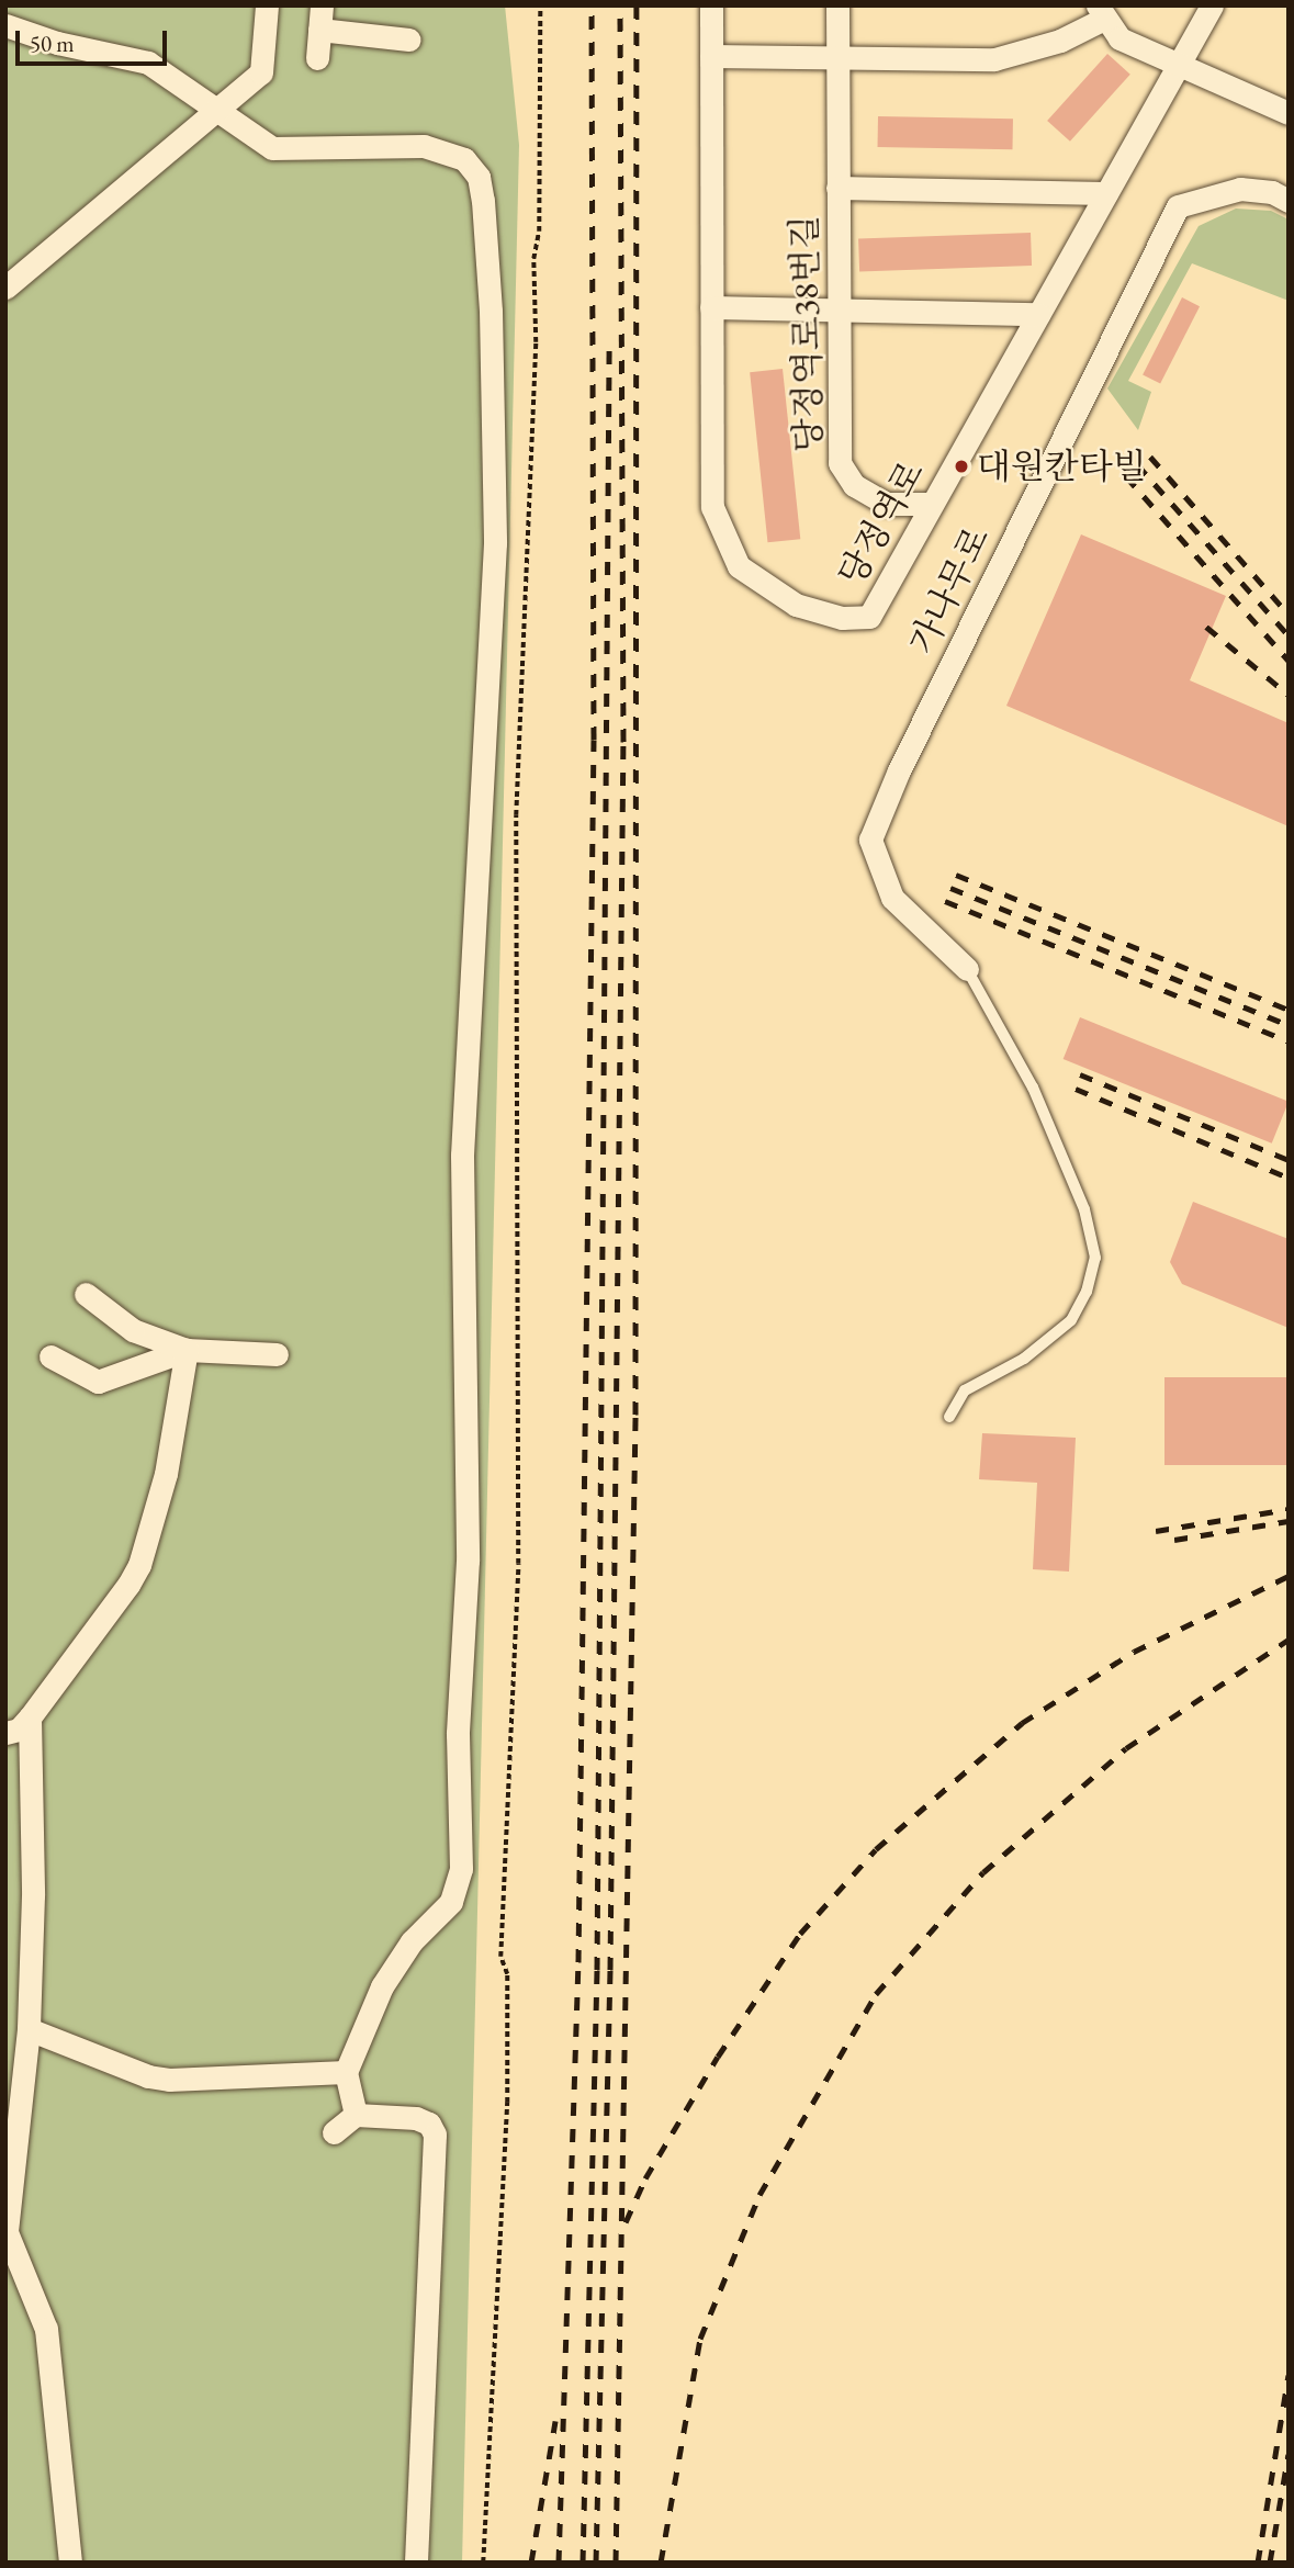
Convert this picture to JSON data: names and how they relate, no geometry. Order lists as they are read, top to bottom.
{
  "streets": {
    "street": ["당정역로38번길", "당정역로", "가나무로"]
  },
  "crossings": [
    ["당정역로38번길", "당정역로"]
  ],
  "places": ["대원칸타빌"],
  "scale_bar": "50 m"
}
